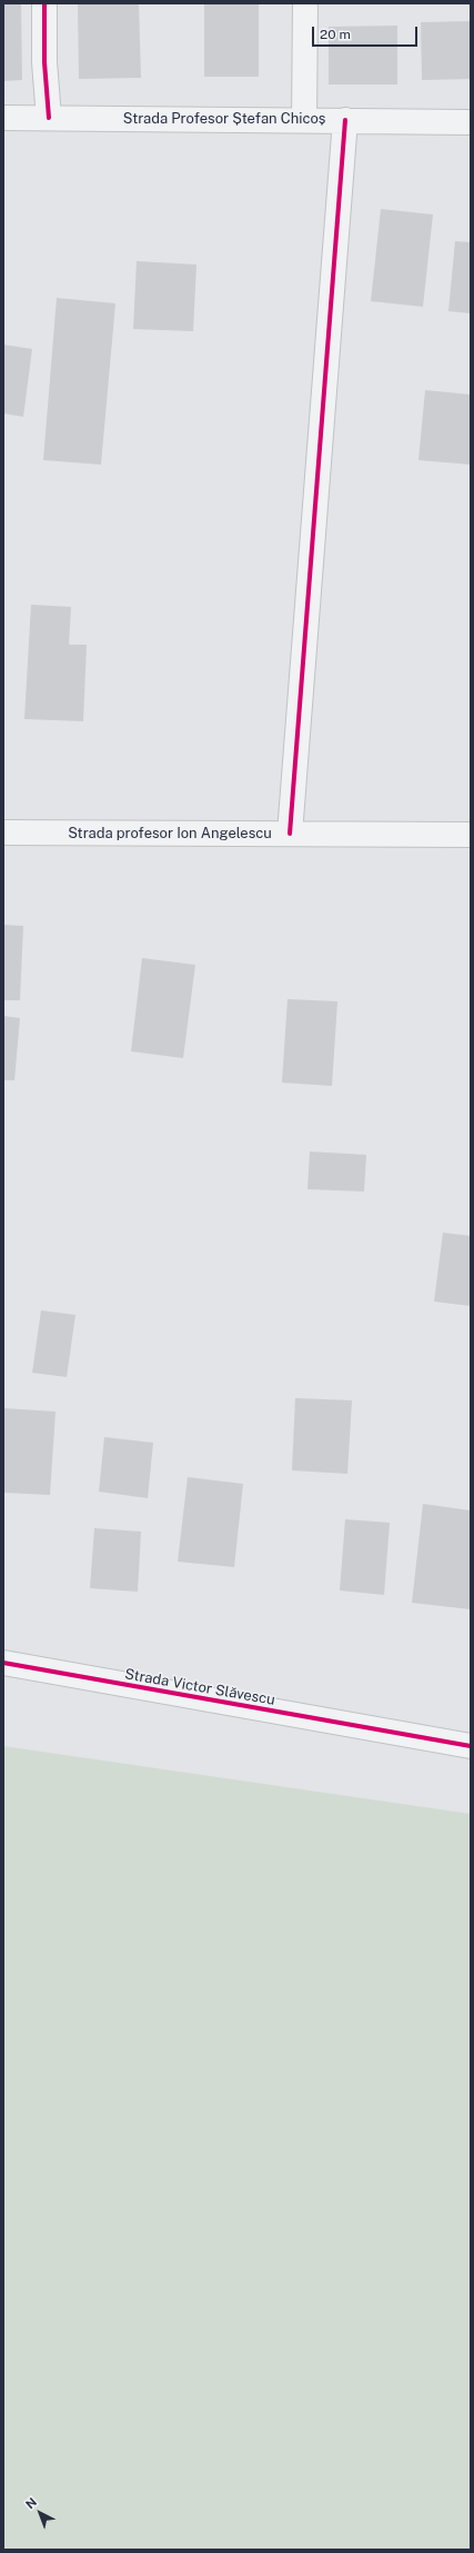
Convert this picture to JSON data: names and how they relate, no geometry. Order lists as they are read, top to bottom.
{
  "streets": {
    "street": ["Strada Profesor Ștefan Chicoș", "Strada profesor Ion Angelescu", "Strada Victor Slăvescu"]
  },
  "scale_bar": "20 m",
  "north": "top left"
}
